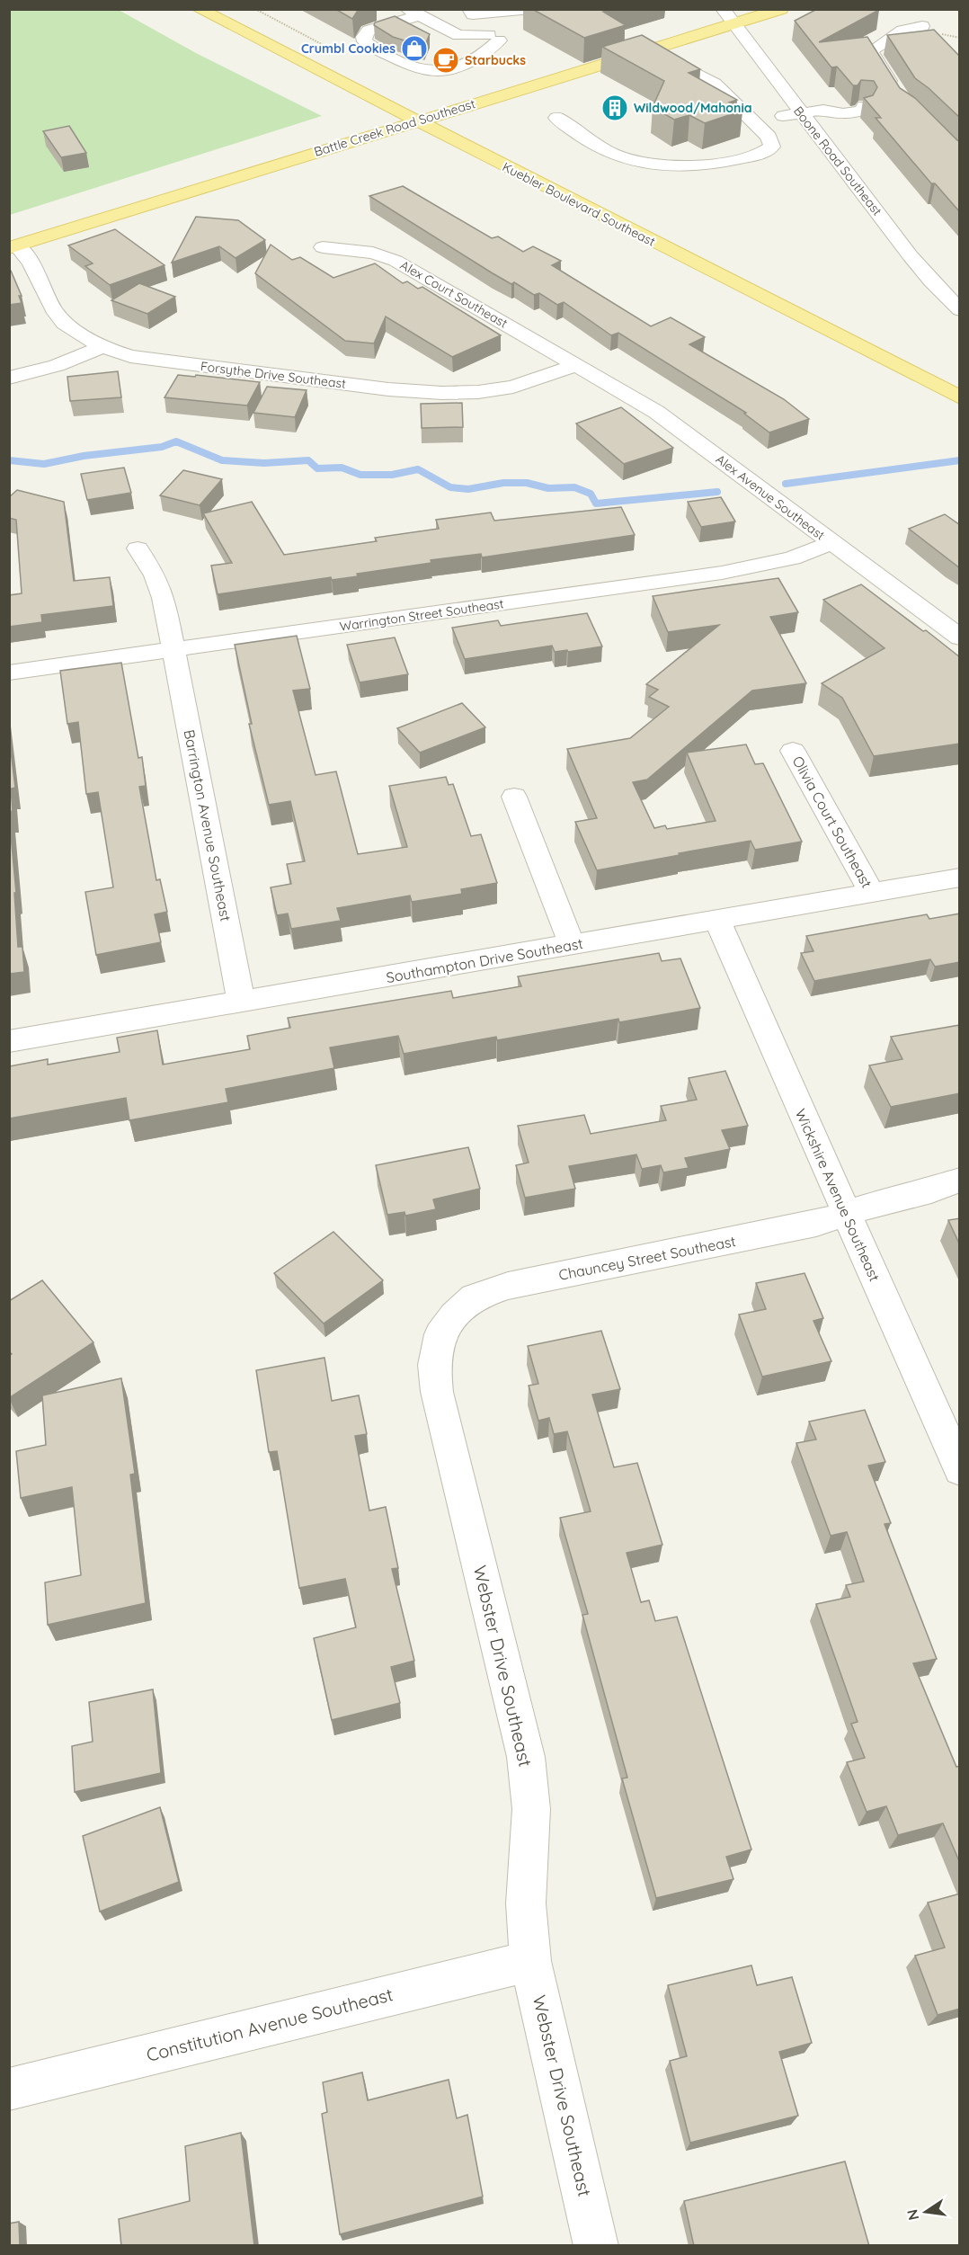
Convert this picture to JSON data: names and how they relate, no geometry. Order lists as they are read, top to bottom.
{
  "streets": {
    "main road": ["Battle Creek Road Southeast", "Kuebler Boulevard Southeast"],
    "street": [
      "Boone Road Southeast",
      "Alex Court Southeast",
      "Forsythe Drive Southeast",
      "Alex Avenue Southeast",
      "Warrington Street Southeast",
      "Olivia Court Southeast",
      "Barrington Avenue Southeast",
      "Southampton Drive Southeast",
      "Wickshire Avenue Southeast",
      "Chauncey Street Southeast",
      "Webster Drive Southeast",
      "Constitution Avenue Southeast"
    ]
  },
  "crossings": [
    ["Battle Creek Road Southeast", "Boone Road Southeast"],
    ["Battle Creek Road Southeast", "Kuebler Boulevard Southeast"],
    ["Battle Creek Road Southeast", "Forsythe Drive Southeast"],
    ["Alex Court Southeast", "Forsythe Drive Southeast"],
    ["Alex Court Southeast", "Alex Avenue Southeast"],
    ["Forsythe Drive Southeast", "Alex Avenue Southeast"],
    ["Alex Avenue Southeast", "Warrington Street Southeast"],
    ["Warrington Street Southeast", "Barrington Avenue Southeast"],
    ["Olivia Court Southeast", "Southampton Drive Southeast"],
    ["Barrington Avenue Southeast", "Southampton Drive Southeast"],
    ["Southampton Drive Southeast", "Wickshire Avenue Southeast"],
    ["Wickshire Avenue Southeast", "Chauncey Street Southeast"],
    ["Chauncey Street Southeast", "Webster Drive Southeast"],
    ["Webster Drive Southeast", "Constitution Avenue Southeast"]
  ],
  "places": {
    "shop": ["Crumbl Cookies"],
    "cafe": ["Starbucks"],
    "building": ["Wildwood/Mahonia"]
  },
  "north": "left"
}
